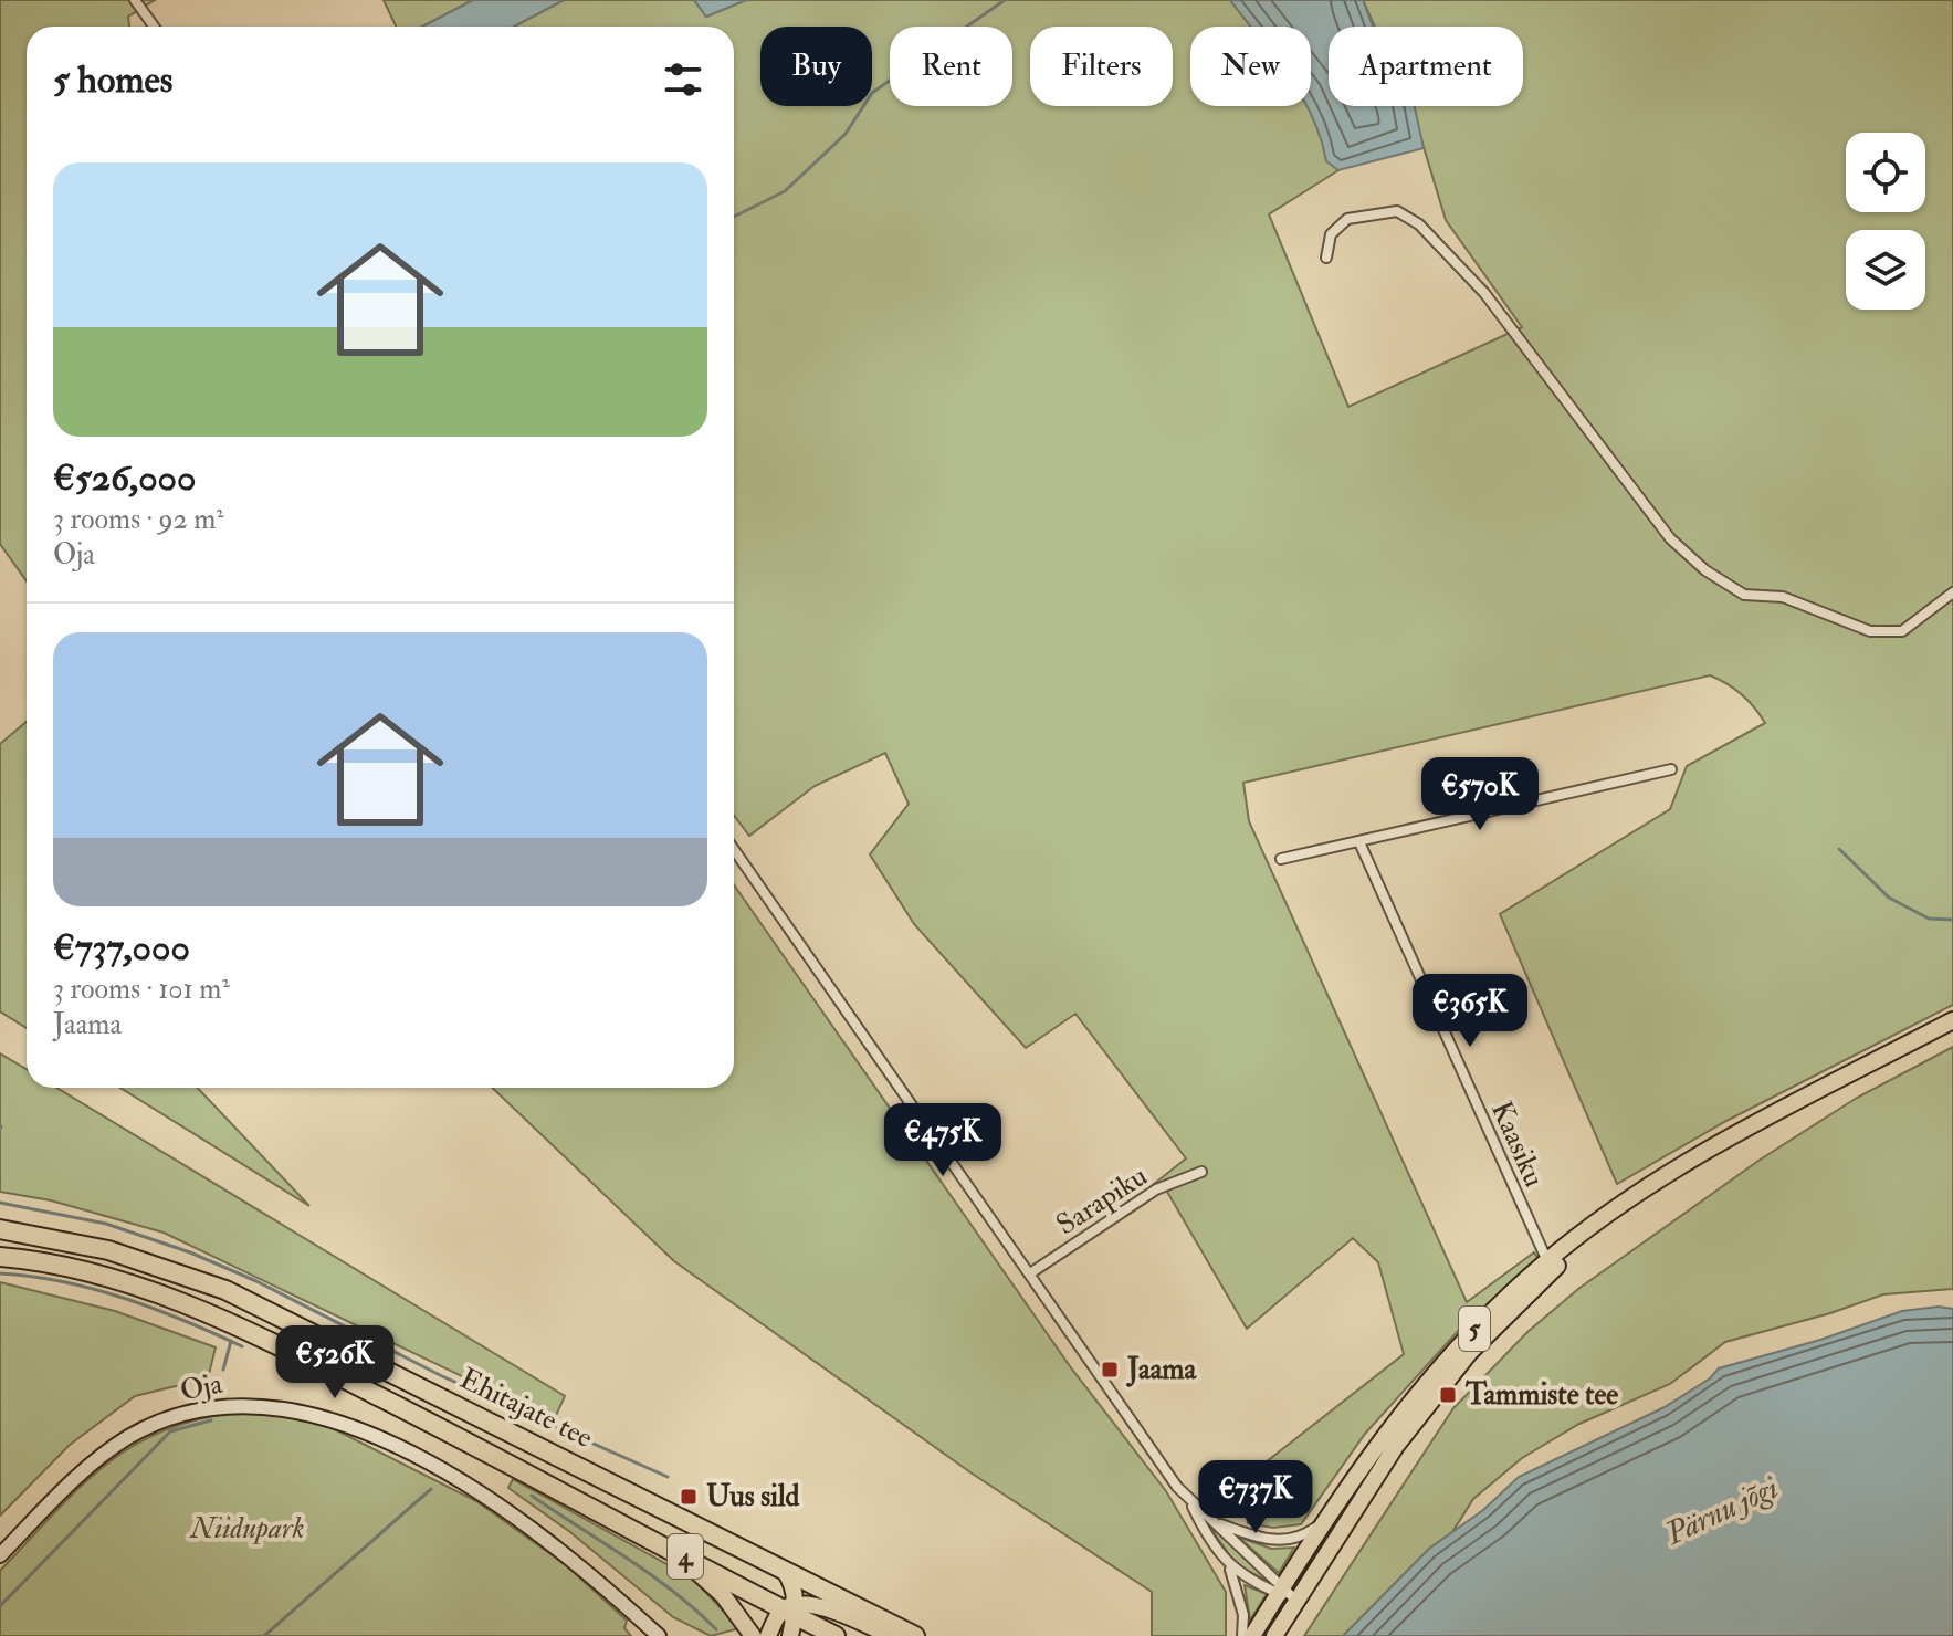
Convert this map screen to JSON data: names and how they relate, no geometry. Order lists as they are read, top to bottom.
{
  "streets": {
    "highway": ["Ehitajate tee", "4"],
    "main road": ["5"],
    "street": ["Kaasiku", "Sarapiku", "Oja"]
  },
  "crossings": [
    ["Kaasiku", "5"]
  ],
  "water": ["Pärnu jõgi"],
  "parks": ["Niidupark"],
  "places": {
    "transit": ["Jaama", "Tammiste tee", "Uus sild"]
  },
  "page": {
    "chip": [
      "Buy",
      "Rent",
      "Filters",
      "New",
      "Apartment"
    ],
    "heading": "5 homes",
    "list": [
      {
        "name": "€526,000",
        "note": "3 rooms · 92 m² · Oja"
      },
      {
        "name": "€737,000",
        "note": "3 rooms · 101 m² · Jaama"
      }
    ],
    "price": [
      "€570K",
      "€365K",
      "€475K",
      "€526K",
      "€737K"
    ]
  }
}
